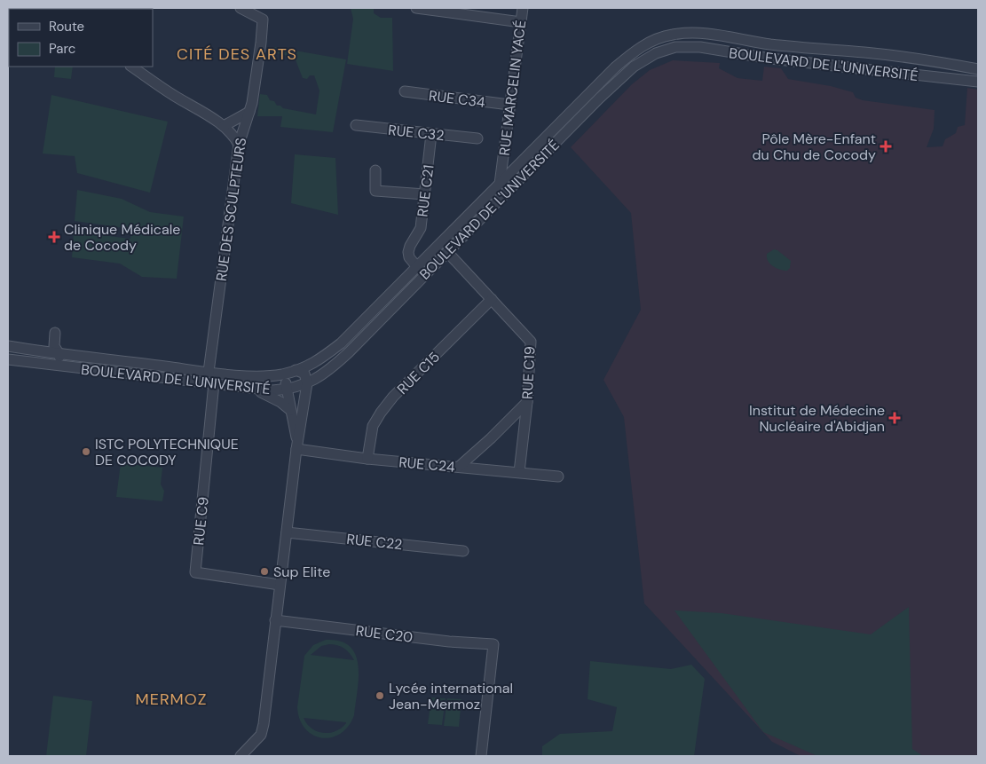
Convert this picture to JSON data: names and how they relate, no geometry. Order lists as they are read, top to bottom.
{
  "streets": {
    "street": [
      "BOULEVARD DE L'UNIVERSITÉ",
      "RUE MARCELIN YACÉ",
      "RUE C34",
      "RUE C32",
      "RUE C21",
      "RUE DES SCULPTEURS",
      "RUE C15",
      "RUE C19",
      "RUE C24",
      "RUE C9",
      "RUE C22",
      "RUE C20"
    ]
  },
  "crossings": [
    ["BOULEVARD DE L'UNIVERSITÉ", "RUE MARCELIN YACÉ"],
    ["BOULEVARD DE L'UNIVERSITÉ", "RUE C21"],
    ["BOULEVARD DE L'UNIVERSITÉ", "RUE DES SCULPTEURS"],
    ["BOULEVARD DE L'UNIVERSITÉ", "RUE C19"],
    ["BOULEVARD DE L'UNIVERSITÉ", "RUE C9"],
    ["RUE MARCELIN YACÉ", "RUE C34"],
    ["RUE C32", "RUE C21"],
    ["RUE C15", "RUE C19"],
    ["RUE C15", "RUE C24"],
    ["RUE C19", "RUE C24"]
  ],
  "districts": ["CITÉ DES ARTS", "MERMOZ"],
  "places": {
    "health": ["Pôle Mère-Enfant du Chu de Cocody", "Clinique Médicale de Cocody", "Institut de Médecine Nucléaire d'Abidjan"],
    "other": ["ISTC POLYTECHNIQUE DE COCODY", "Sup Elite", "Lycée international Jean-Mermoz"]
  },
  "legend": ["Route", "Parc"]
}
